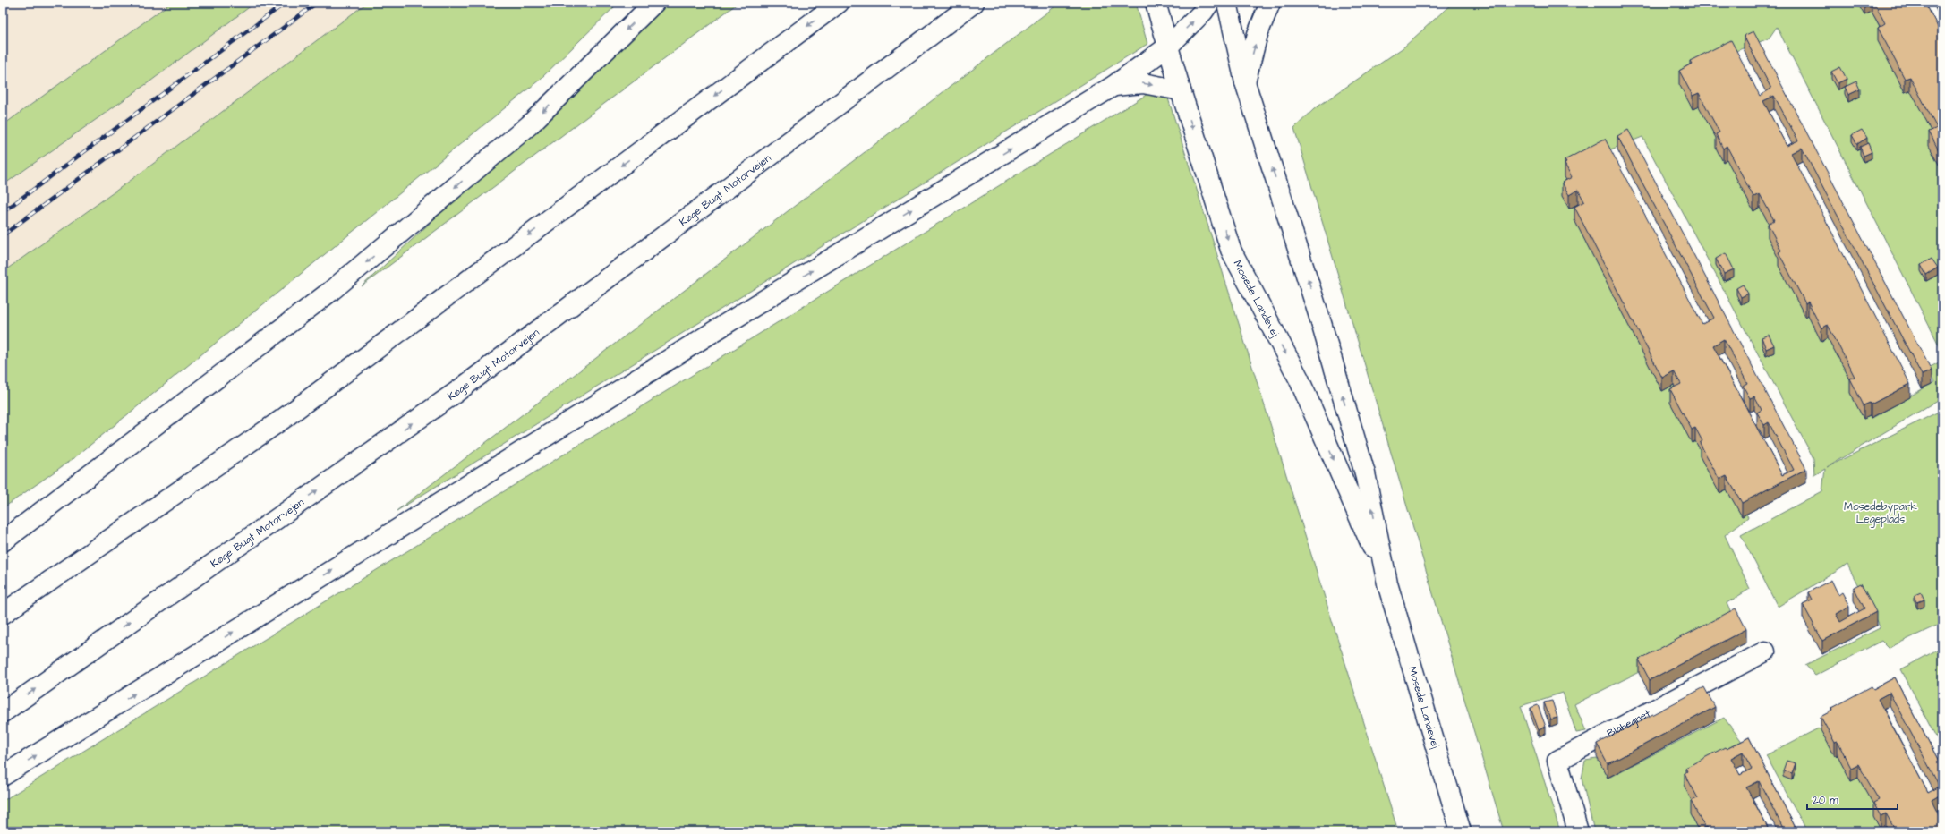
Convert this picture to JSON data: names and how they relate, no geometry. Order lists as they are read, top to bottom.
{
  "streets": {
    "main road": ["Køge Bugt Motorvejen", "Mosede Landevej", "Blåhegnet"]
  },
  "parks": ["Mosedebypark Legeplads"],
  "scale_bar": "20 m"
}
